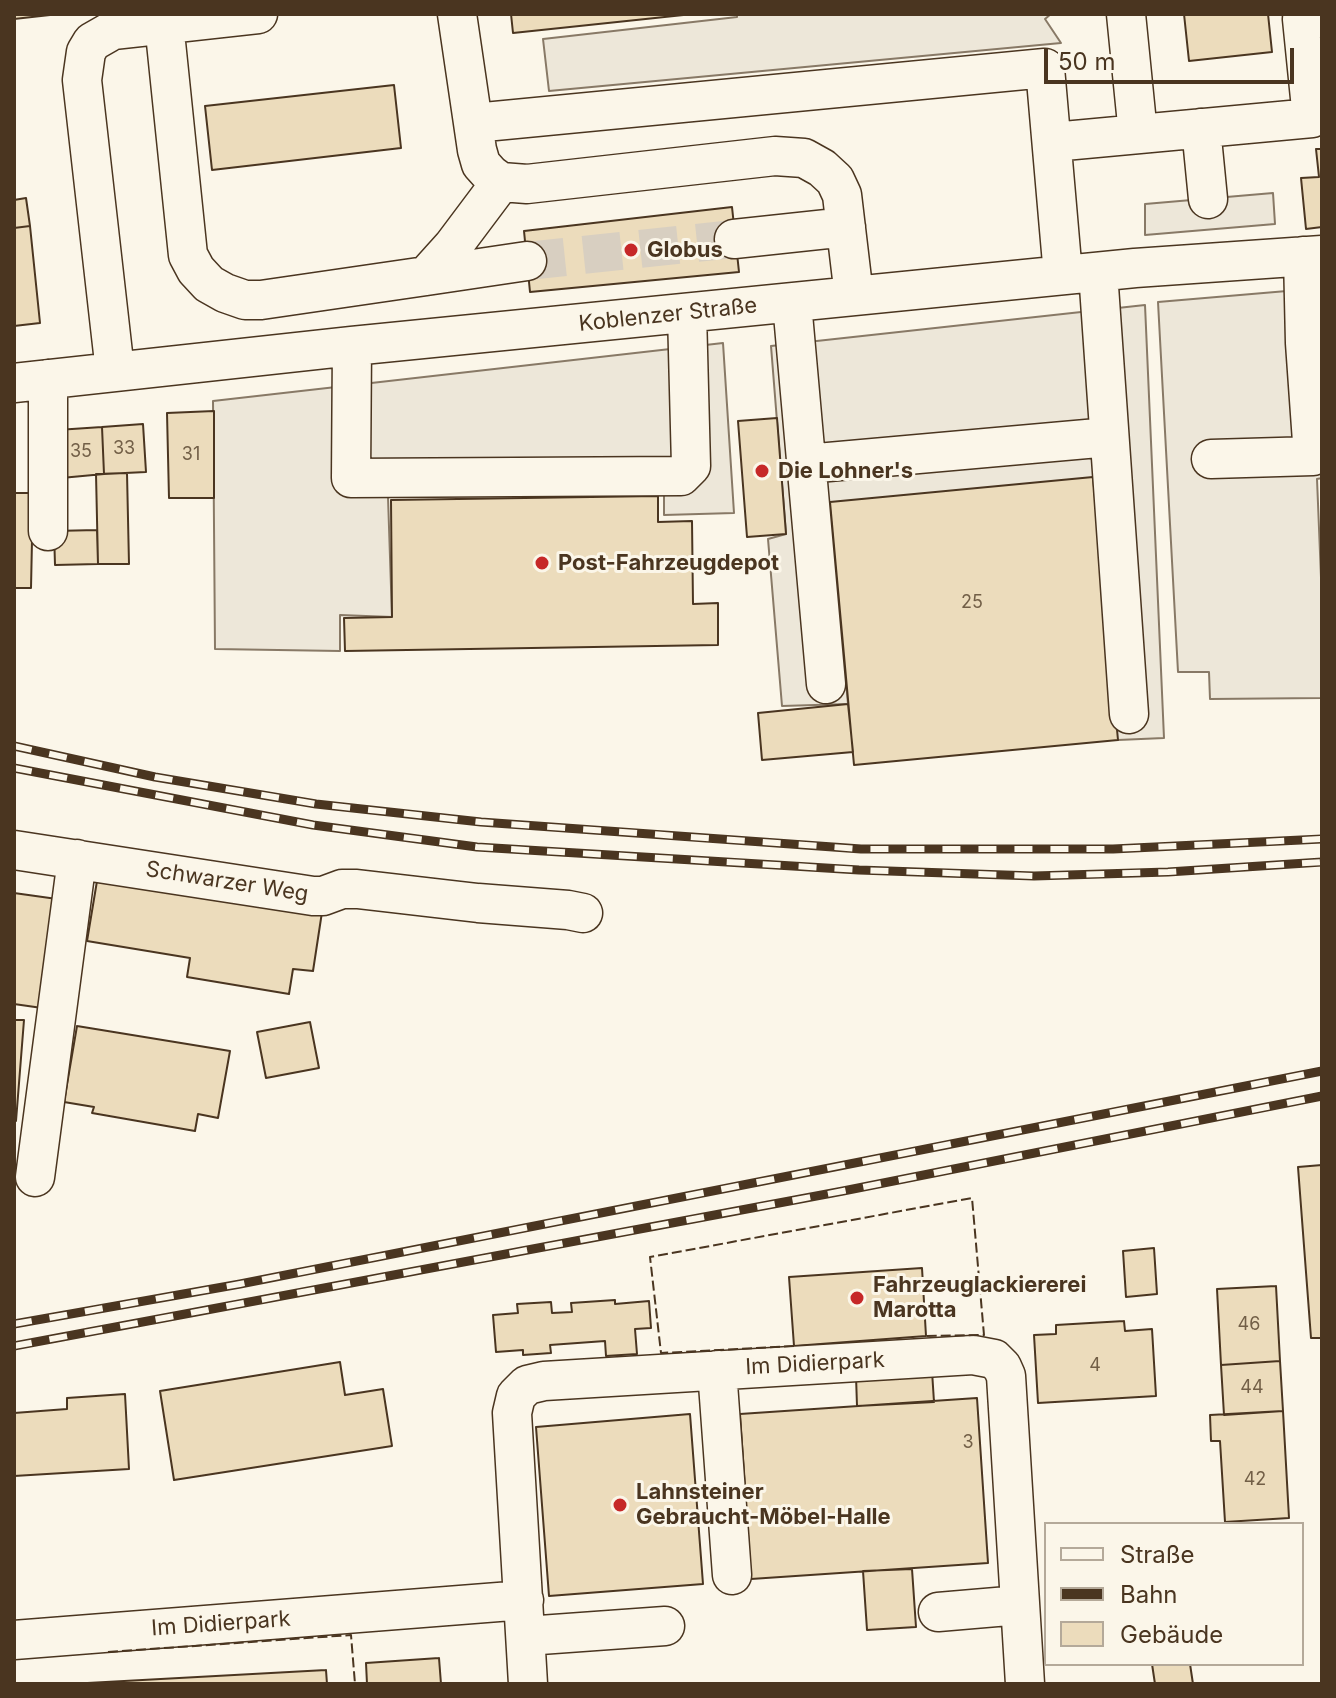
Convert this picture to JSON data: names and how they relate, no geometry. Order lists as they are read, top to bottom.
{
  "streets": {
    "street": ["Koblenzer Straße", "Schwarzer Weg", "Im Didierpark"]
  },
  "places": [
    "Globus",
    "Die Lohner's",
    "Post-Fahrzeugdepot",
    "Fahrzeuglackiererei Marotta",
    "Lahnsteiner Gebraucht-Möbel-Halle"
  ],
  "house_numbers": [
    "33",
    "35",
    "31",
    "25",
    "46",
    "4",
    "44",
    "3",
    "42"
  ],
  "legend": ["Straße", "Bahn", "Gebäude"],
  "scale_bar": "50 m"
}
